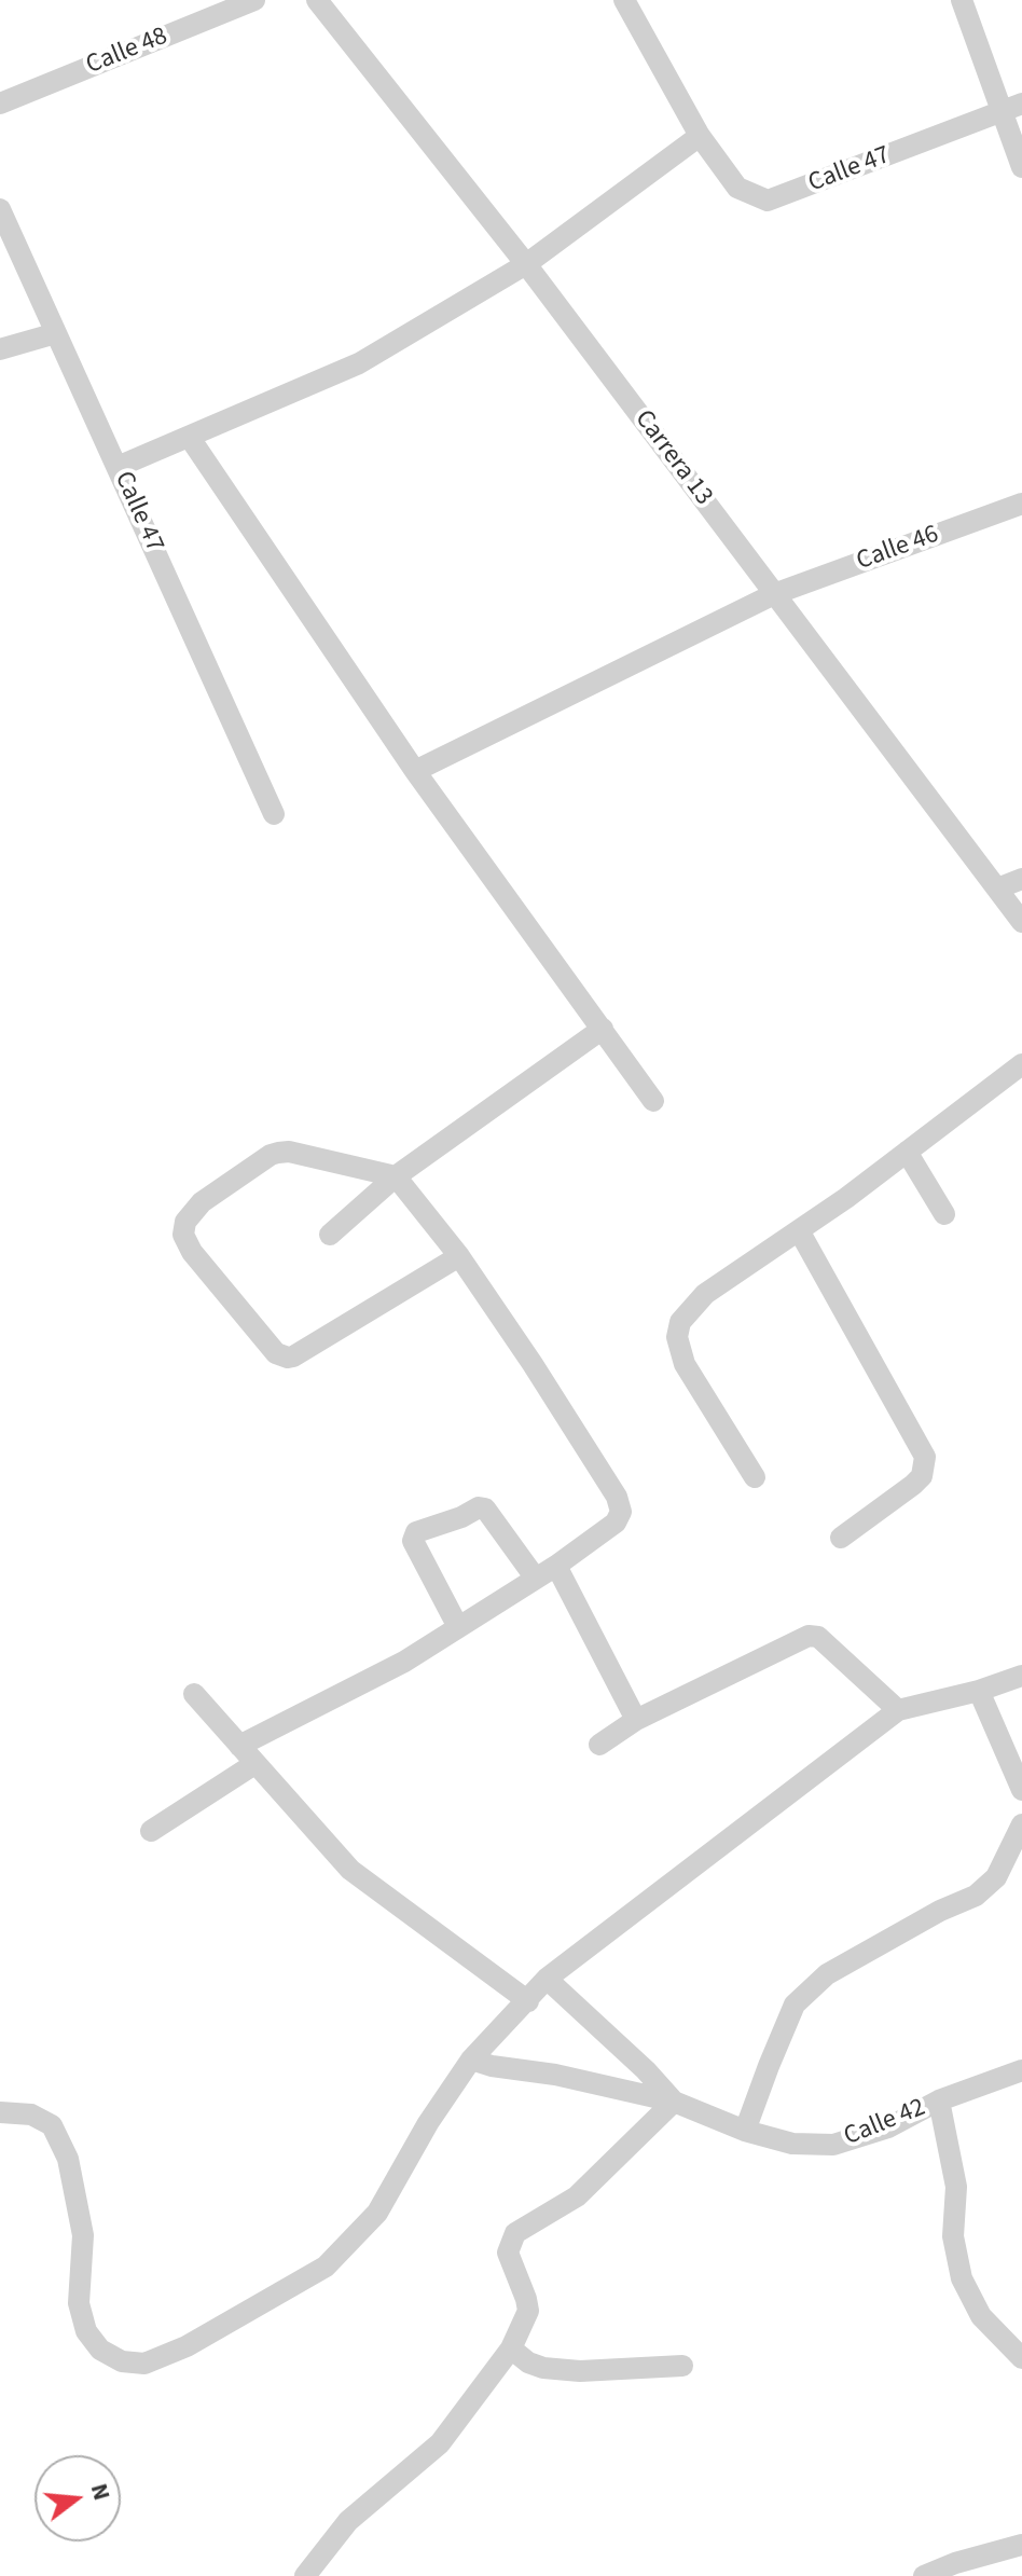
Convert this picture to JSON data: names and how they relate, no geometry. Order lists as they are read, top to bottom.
{
  "streets": {
    "street": [
      "Calle 48",
      "Calle 47",
      "Carrera 13",
      "Calle 46",
      "Calle 42"
    ]
  },
  "crossings": [
    ["Carrera 13", "Calle 46"]
  ],
  "north": "right"
}
